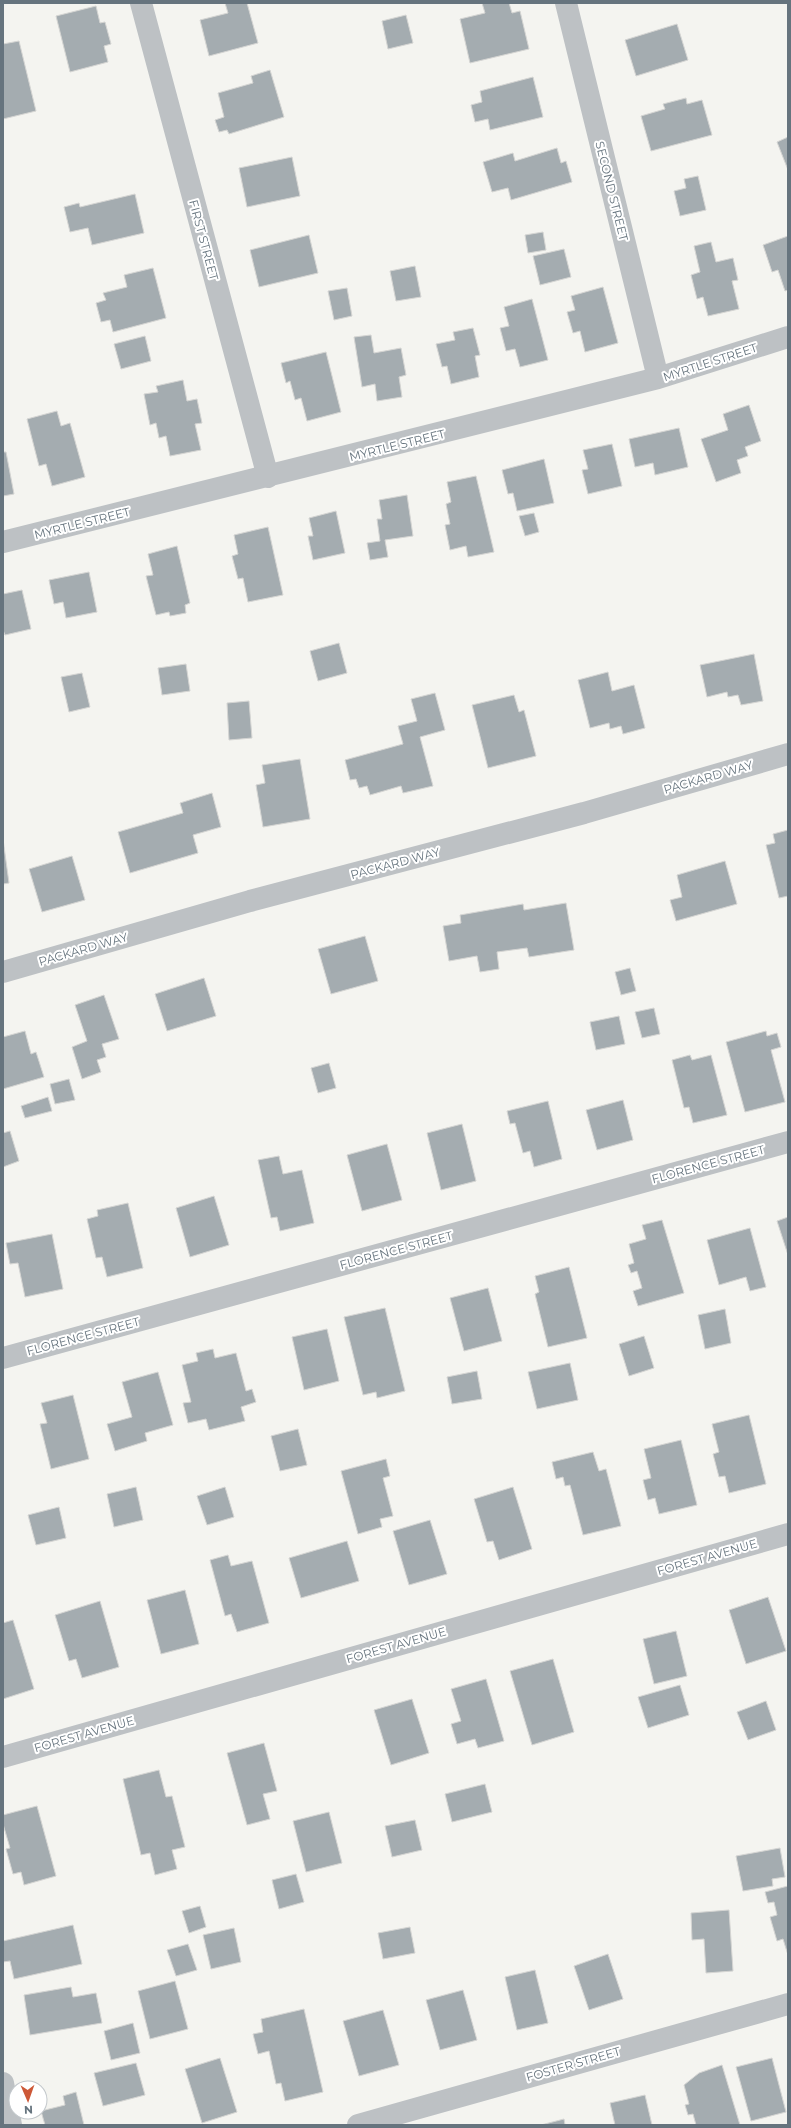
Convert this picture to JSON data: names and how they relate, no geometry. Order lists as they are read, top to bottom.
{
  "streets": {
    "street": [
      "SECOND STREET",
      "FIRST STREET",
      "MYRTLE STREET",
      "PACKARD WAY",
      "FLORENCE STREET",
      "FOREST AVENUE",
      "FOSTER STREET"
    ]
  },
  "crossings": [
    ["SECOND STREET", "MYRTLE STREET"],
    ["FIRST STREET", "MYRTLE STREET"]
  ],
  "north": "bottom"
}
